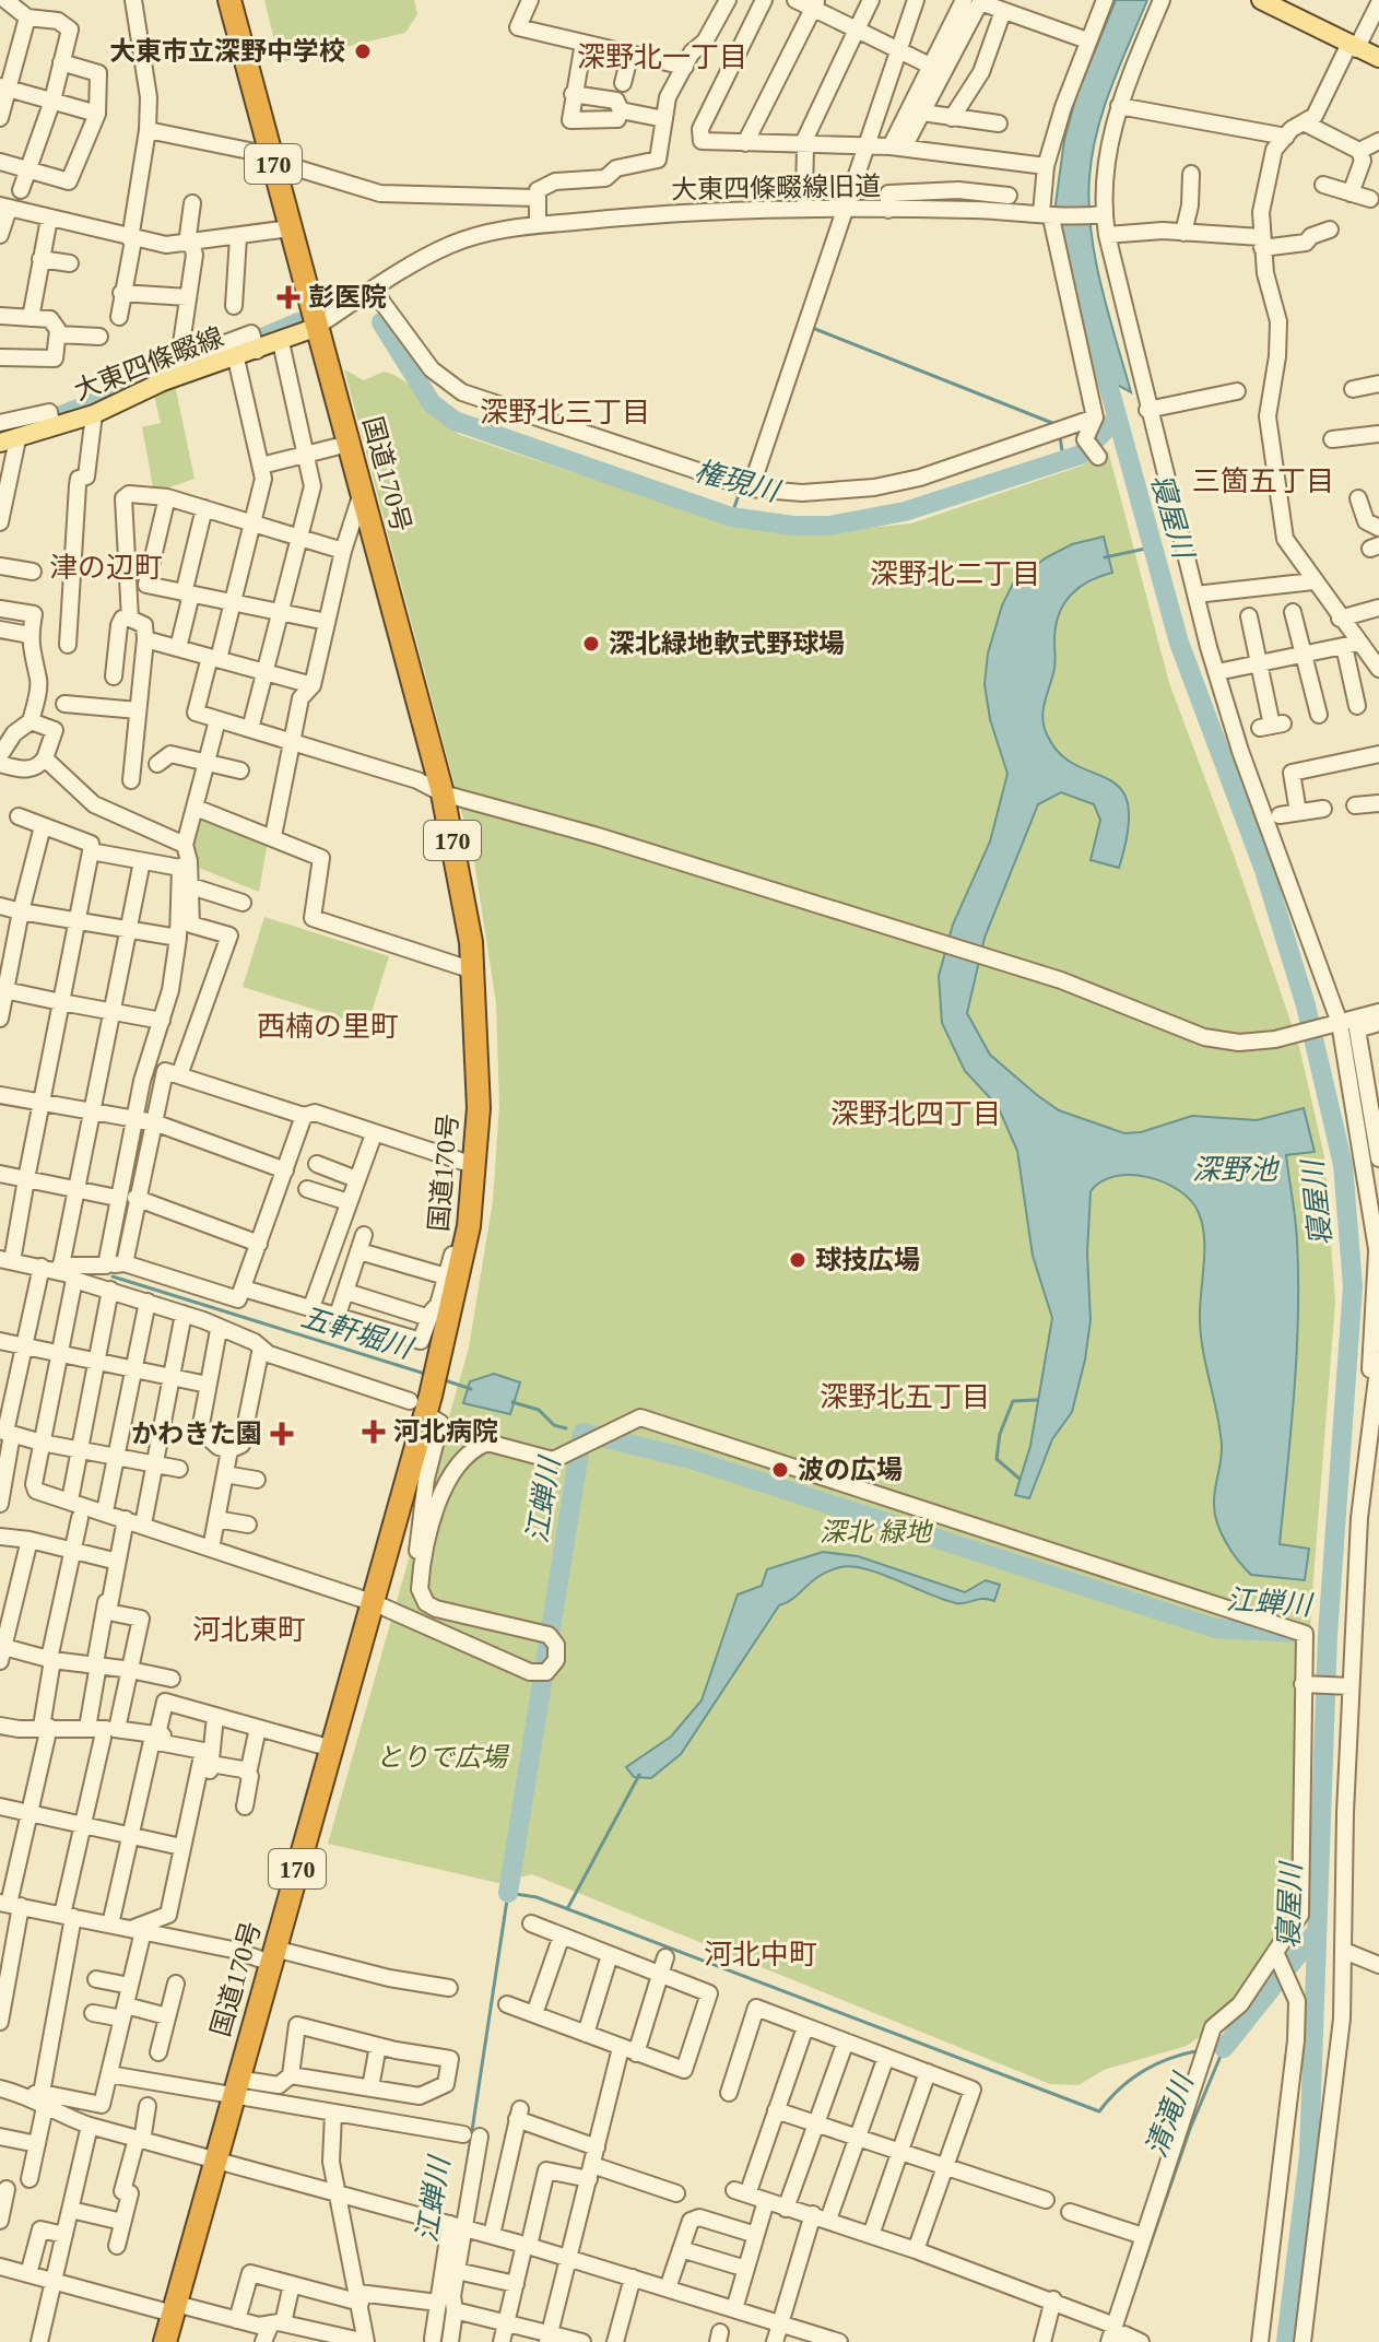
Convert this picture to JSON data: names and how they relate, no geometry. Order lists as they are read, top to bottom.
{
  "streets": {
    "highway": ["170", "国道170号"],
    "main road": ["大東四條畷線"],
    "street": ["大東四條畷線旧道"]
  },
  "crossings": [
    ["大東四條畷線旧道", "大東四條畷線"],
    ["大東四條畷線旧道", "国道170号"],
    ["大東四條畷線", "国道170号"]
  ],
  "districts": [
    "深野北一丁目",
    "深野北三丁目",
    "三箇五丁目",
    "津の辺町",
    "深野北二丁目",
    "西楠の里町",
    "深野北四丁目",
    "深野北五丁目",
    "河北東町",
    "河北中町"
  ],
  "water": [
    "権現川",
    "寝屋川",
    "深野池",
    "五軒堀川",
    "江蝉川",
    "清滝川"
  ],
  "parks": ["深北 緑地", "とりで広場"],
  "places": {
    "other": [
      "大東市立深野中学校",
      "深北緑地軟式野球場",
      "球技広場",
      "波の広場"
    ],
    "health": ["彭医院", "河北病院", "かわきた園"]
  }
}
